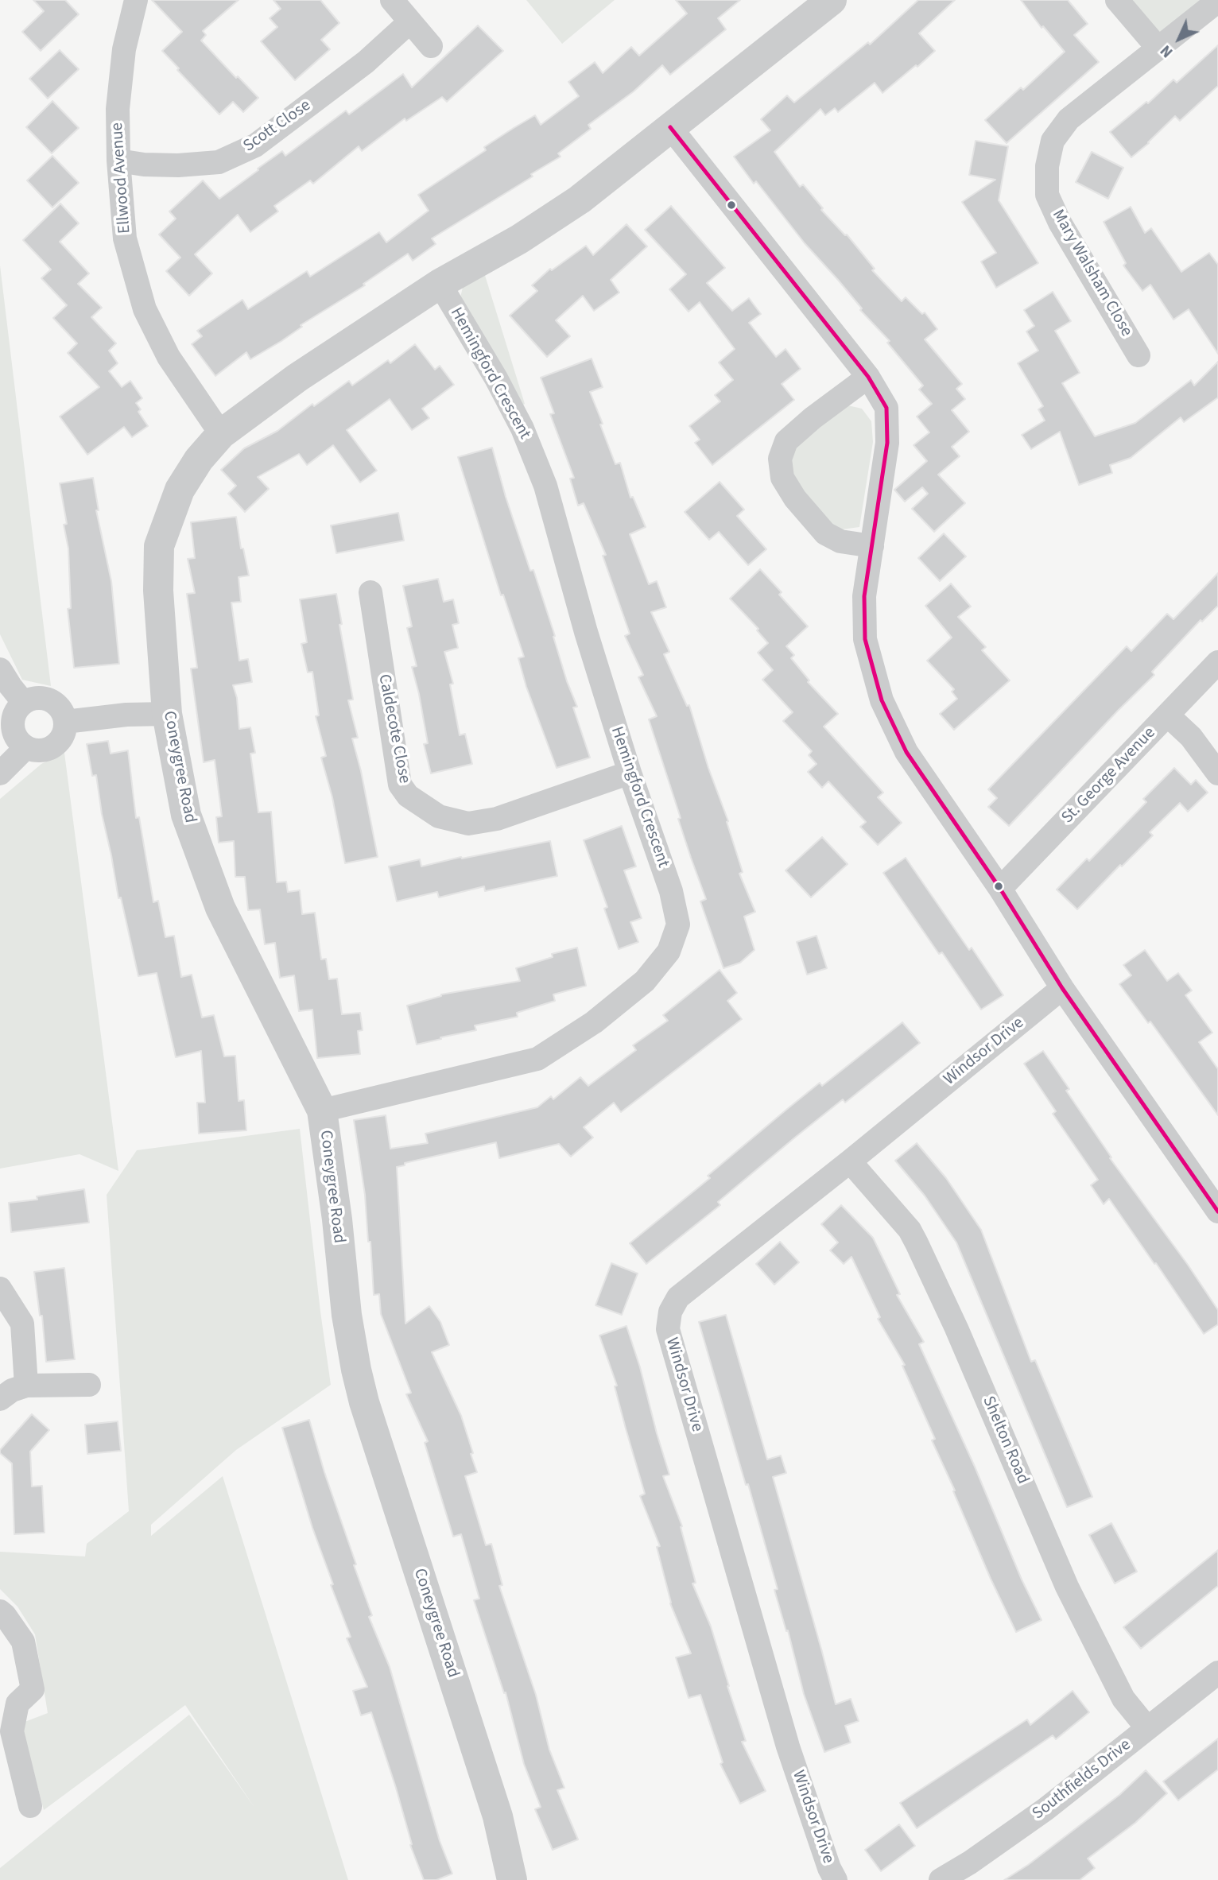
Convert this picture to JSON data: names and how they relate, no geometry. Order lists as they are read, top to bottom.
{
  "streets": {
    "street": [
      "Scott Close",
      "Ellwood Avenue",
      "Mary Walsham Close",
      "Hemingford Crescent",
      "Caldecote Close",
      "Coneygree Road",
      "St. George Avenue",
      "Windsor Drive",
      "Shelton Road",
      "Southfields Drive"
    ]
  },
  "crossings": [
    ["Scott Close", "Ellwood Avenue"],
    ["Ellwood Avenue", "Coneygree Road"],
    ["Hemingford Crescent", "Caldecote Close"],
    ["Hemingford Crescent", "Coneygree Road"],
    ["Windsor Drive", "Shelton Road"],
    ["Shelton Road", "Southfields Drive"]
  ],
  "north": "bottom left"
}
